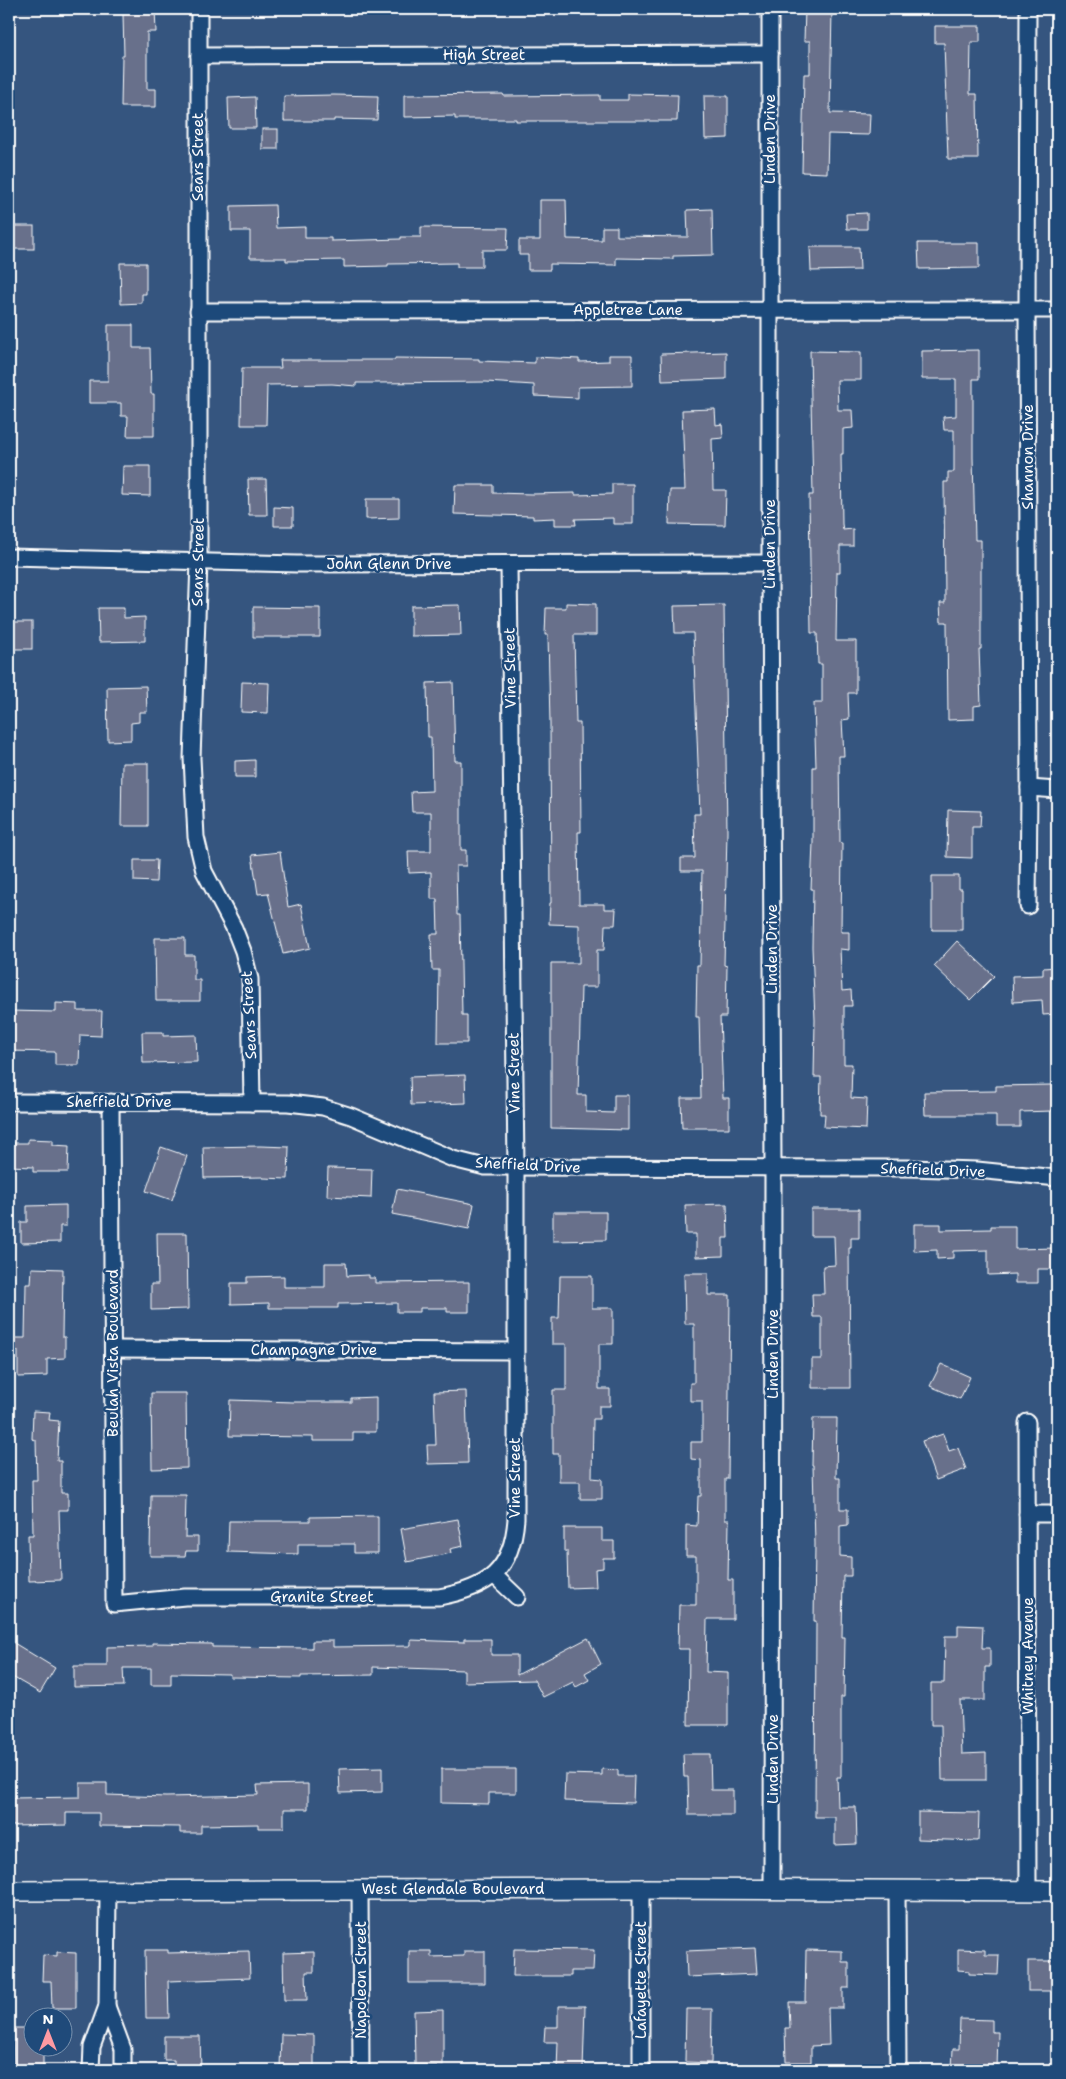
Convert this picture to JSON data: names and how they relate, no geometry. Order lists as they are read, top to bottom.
{
  "streets": {
    "street": [
      "High Street",
      "Linden Drive",
      "Sears Street",
      "Appletree Lane",
      "Shannon Drive",
      "John Glenn Drive",
      "Vine Street",
      "Sheffield Drive",
      "Champagne Drive",
      "Beulah Vista Boulevard",
      "Granite Street",
      "Whitney Avenue",
      "West Glendale Boulevard",
      "Napoleon Street",
      "Lafayette Street"
    ]
  },
  "crossings": [
    ["High Street", "Linden Drive"],
    ["High Street", "Sears Street"],
    ["Linden Drive", "Appletree Lane"],
    ["Linden Drive", "John Glenn Drive"],
    ["Linden Drive", "Sheffield Drive"],
    ["Linden Drive", "West Glendale Boulevard"],
    ["Sears Street", "Appletree Lane"],
    ["Sears Street", "John Glenn Drive"],
    ["Sears Street", "Sheffield Drive"],
    ["Appletree Lane", "Shannon Drive"],
    ["John Glenn Drive", "Vine Street"],
    ["Vine Street", "Sheffield Drive"],
    ["Vine Street", "Champagne Drive"],
    ["Vine Street", "Granite Street"],
    ["Sheffield Drive", "Beulah Vista Boulevard"],
    ["Champagne Drive", "Beulah Vista Boulevard"],
    ["Beulah Vista Boulevard", "Granite Street"],
    ["Whitney Avenue", "West Glendale Boulevard"],
    ["West Glendale Boulevard", "Napoleon Street"],
    ["West Glendale Boulevard", "Lafayette Street"]
  ],
  "north": "top"
}
